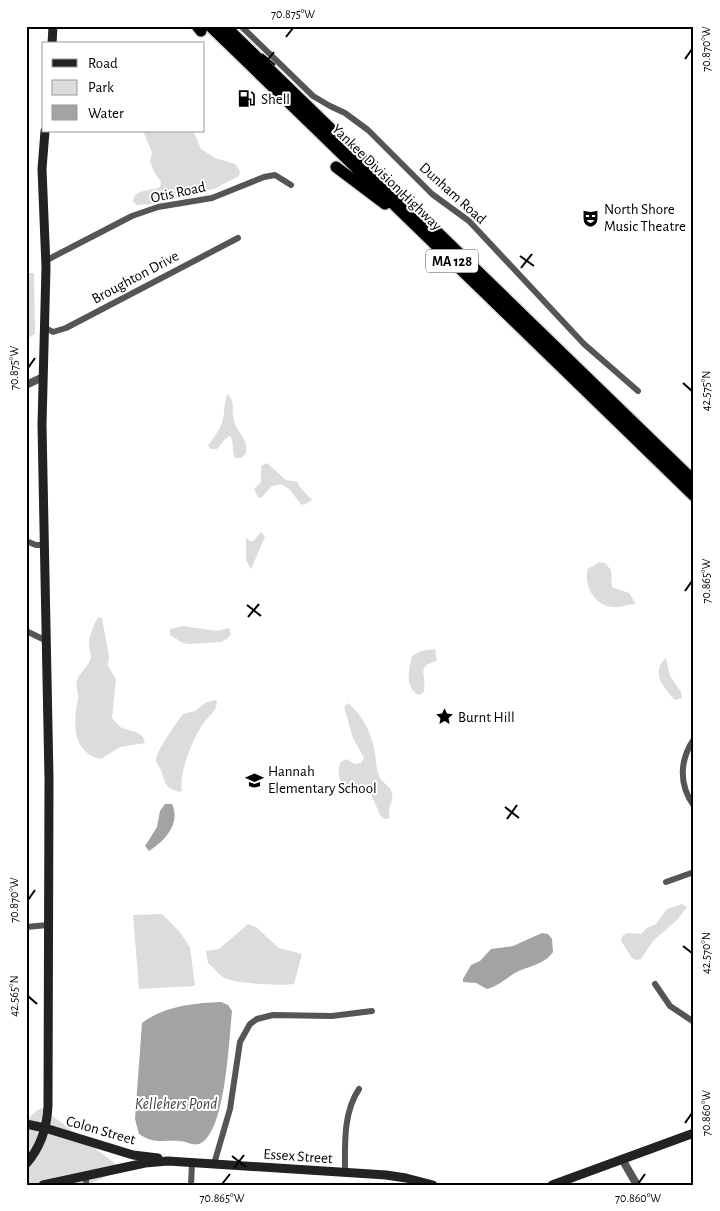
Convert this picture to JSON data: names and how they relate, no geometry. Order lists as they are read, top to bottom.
{
  "streets": {
    "highway": ["Yankee Division Highway", "MA 128"],
    "main road": ["Colon Street", "Essex Street"],
    "street": ["Otis Road", "Dunham Road", "Broughton Drive"]
  },
  "crossings": [
    ["Colon Street", "Essex Street"]
  ],
  "water": ["Kellehers Pond"],
  "places": {
    "fuel station": ["Shell"],
    "theatre": ["North Shore Music Theatre"],
    "place": ["Burnt Hill"],
    "school or university": ["Hannah Elementary School"]
  },
  "legend": ["Road", "Park", "Water"],
  "coordinates": [
    "70.875°W",
    "70.870°W",
    "42.575°N",
    "70.865°W",
    "42.570°N",
    "42.565°N",
    "70.860°W"
  ]
}
